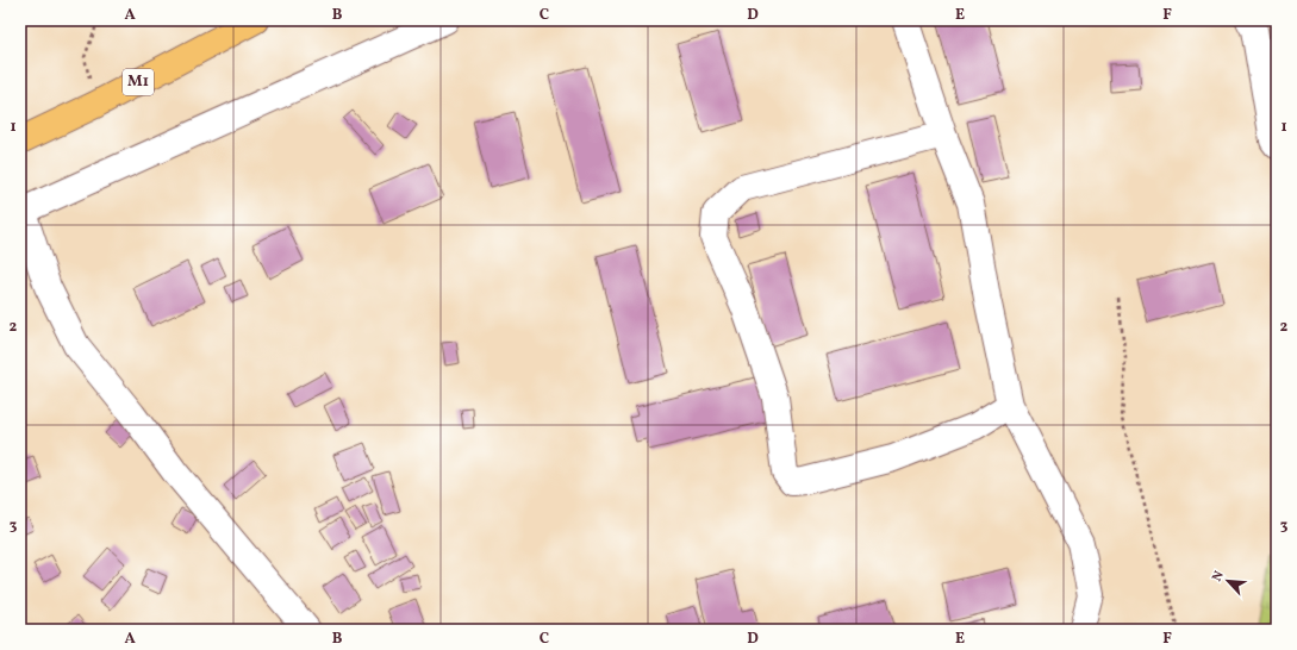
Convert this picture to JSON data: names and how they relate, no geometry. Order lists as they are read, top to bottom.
{
  "streets": {
    "highway": ["M1"]
  },
  "north": "top left",
  "grid": {
    "columns": [
      "A",
      "B",
      "C",
      "D",
      "E",
      "F"
    ],
    "rows": ["1", "2", "3"]
  }
}
